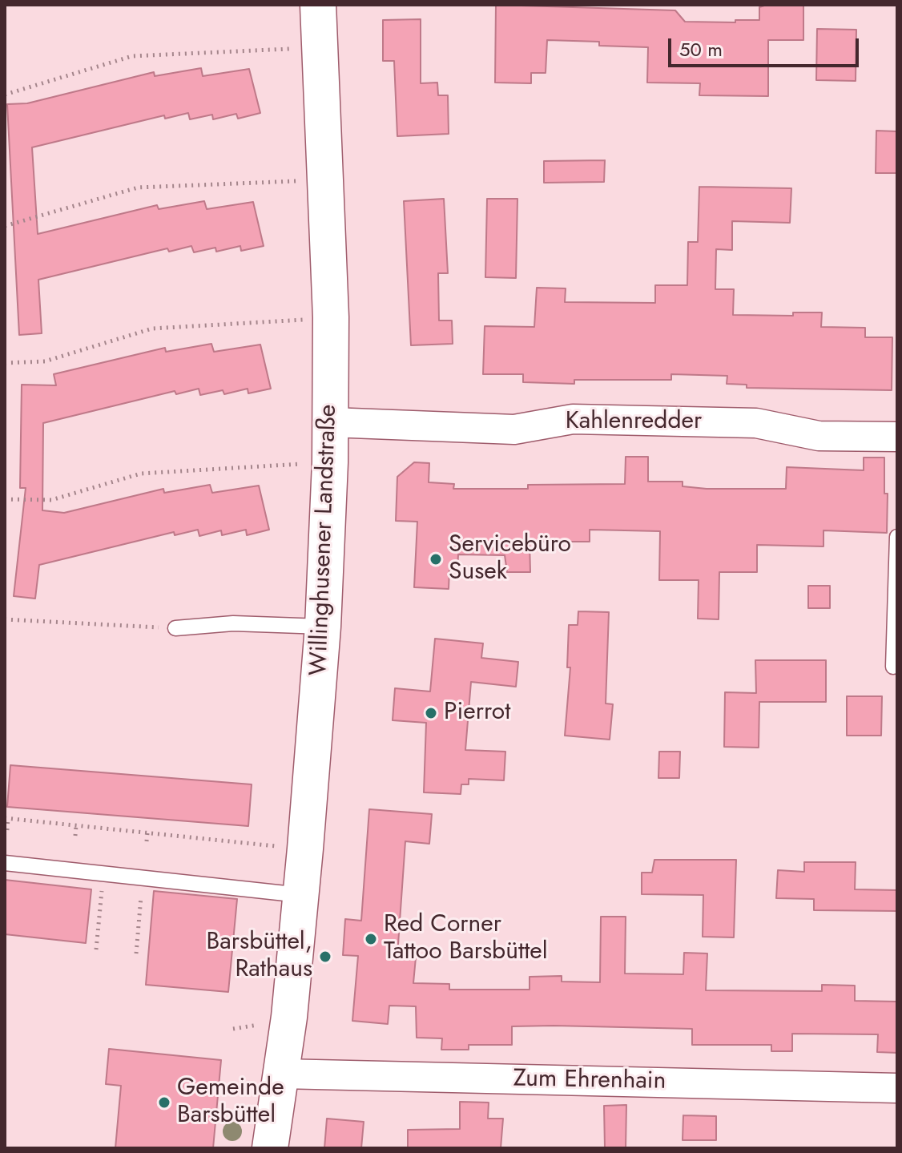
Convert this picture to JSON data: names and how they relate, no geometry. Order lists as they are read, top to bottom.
{
  "streets": {
    "street": ["Kahlenredder", "Willinghusener Landstraße", "Zum Ehrenhain"]
  },
  "crossings": [
    ["Kahlenredder", "Willinghusener Landstraße"],
    ["Willinghusener Landstraße", "Zum Ehrenhain"]
  ],
  "places": [
    "Servicebüro Susek",
    "Pierrot",
    "Red Corner Tattoo Barsbüttel",
    "Barsbüttel, Rathaus",
    "Gemeinde Barsbüttel"
  ],
  "scale_bar": "50 m"
}
